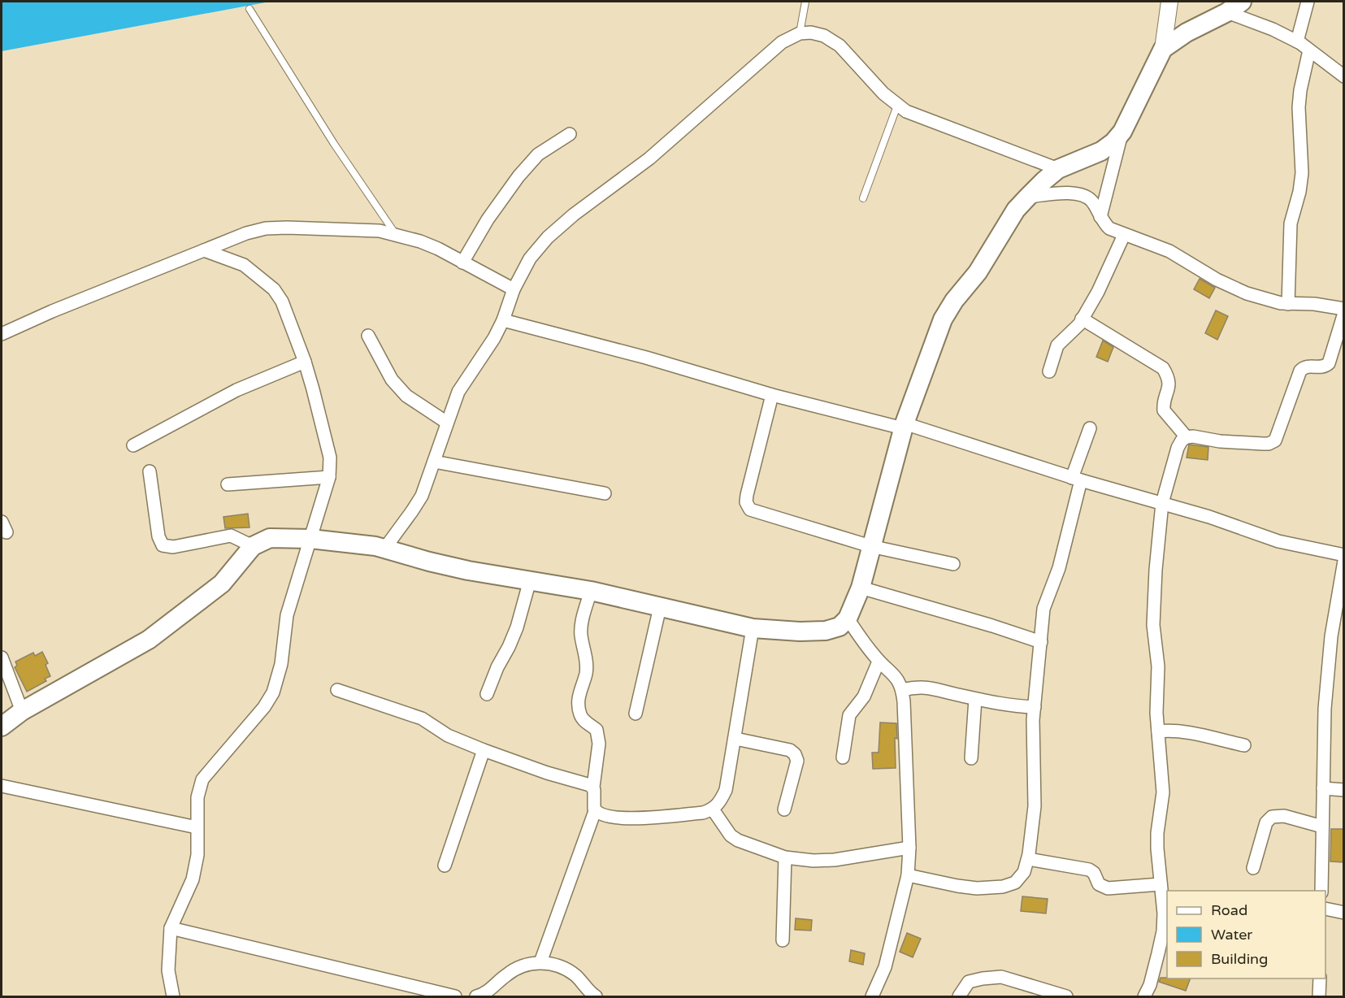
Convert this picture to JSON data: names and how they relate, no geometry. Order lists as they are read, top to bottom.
{
  "legend": ["Road", "Water", "Building"]
}
